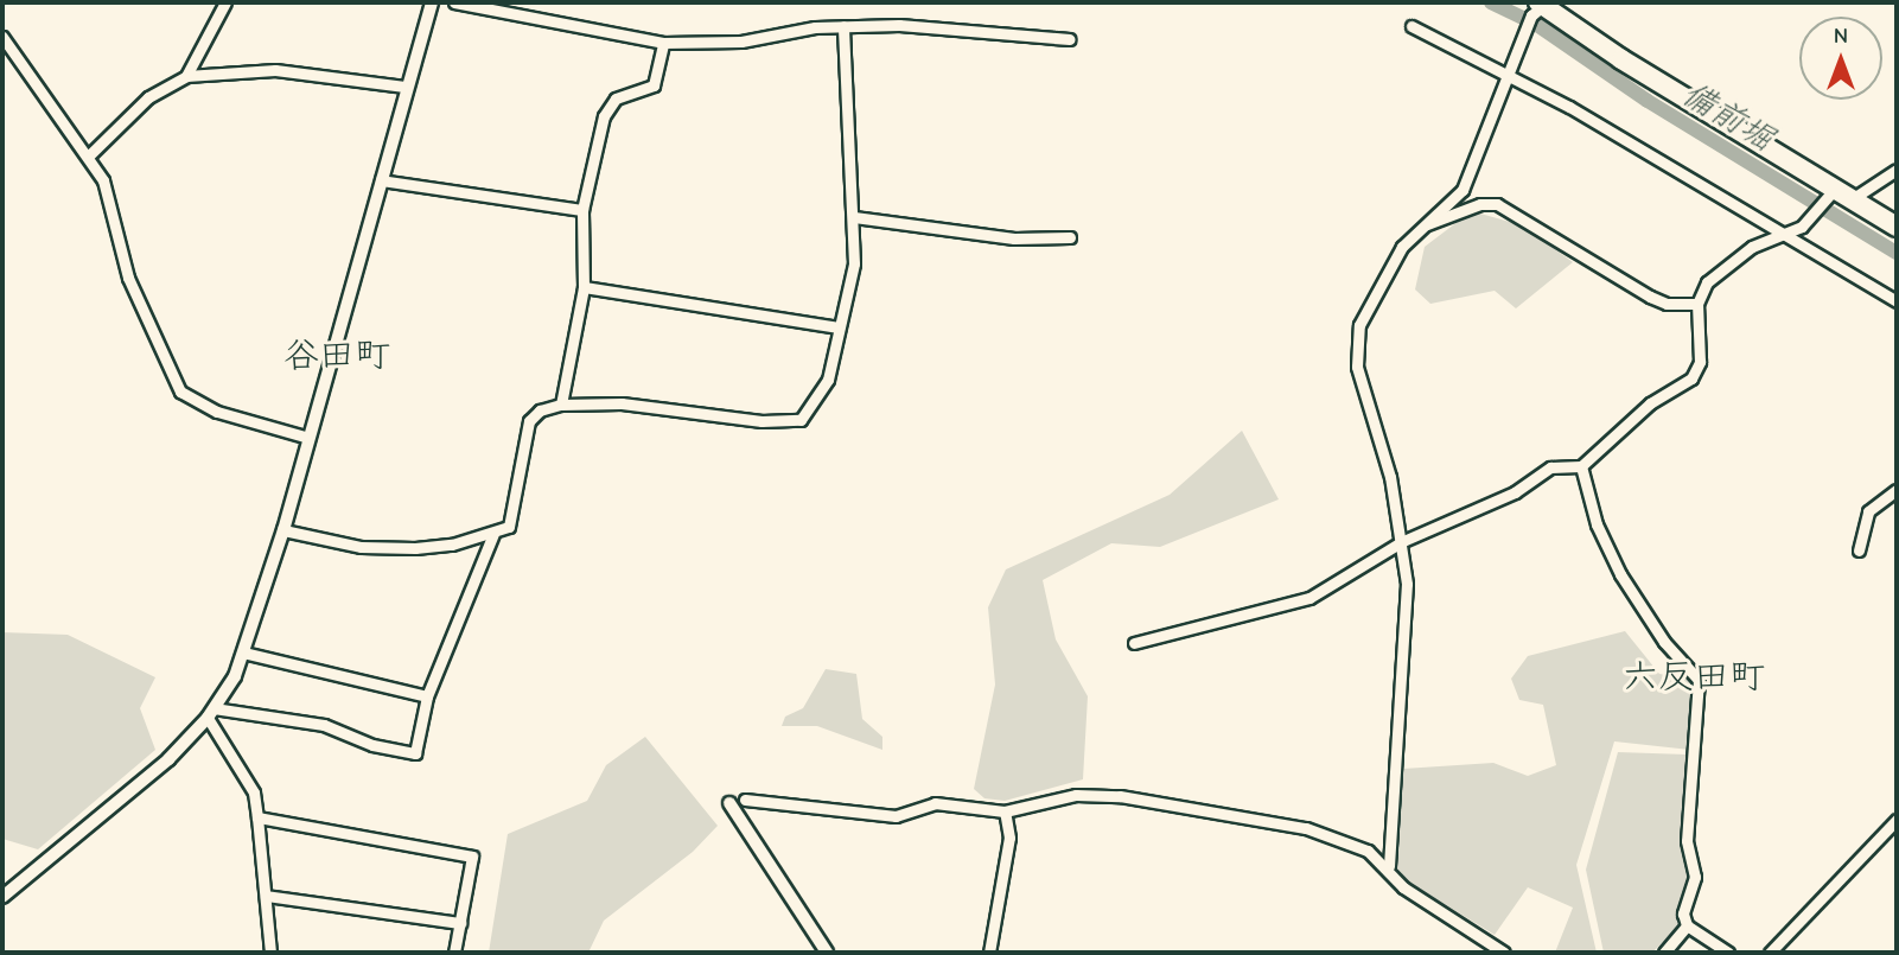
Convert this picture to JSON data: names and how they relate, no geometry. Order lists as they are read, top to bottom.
{
  "districts": ["谷田町", "六反田町"],
  "water": ["備前堀"],
  "north": "top"
}
